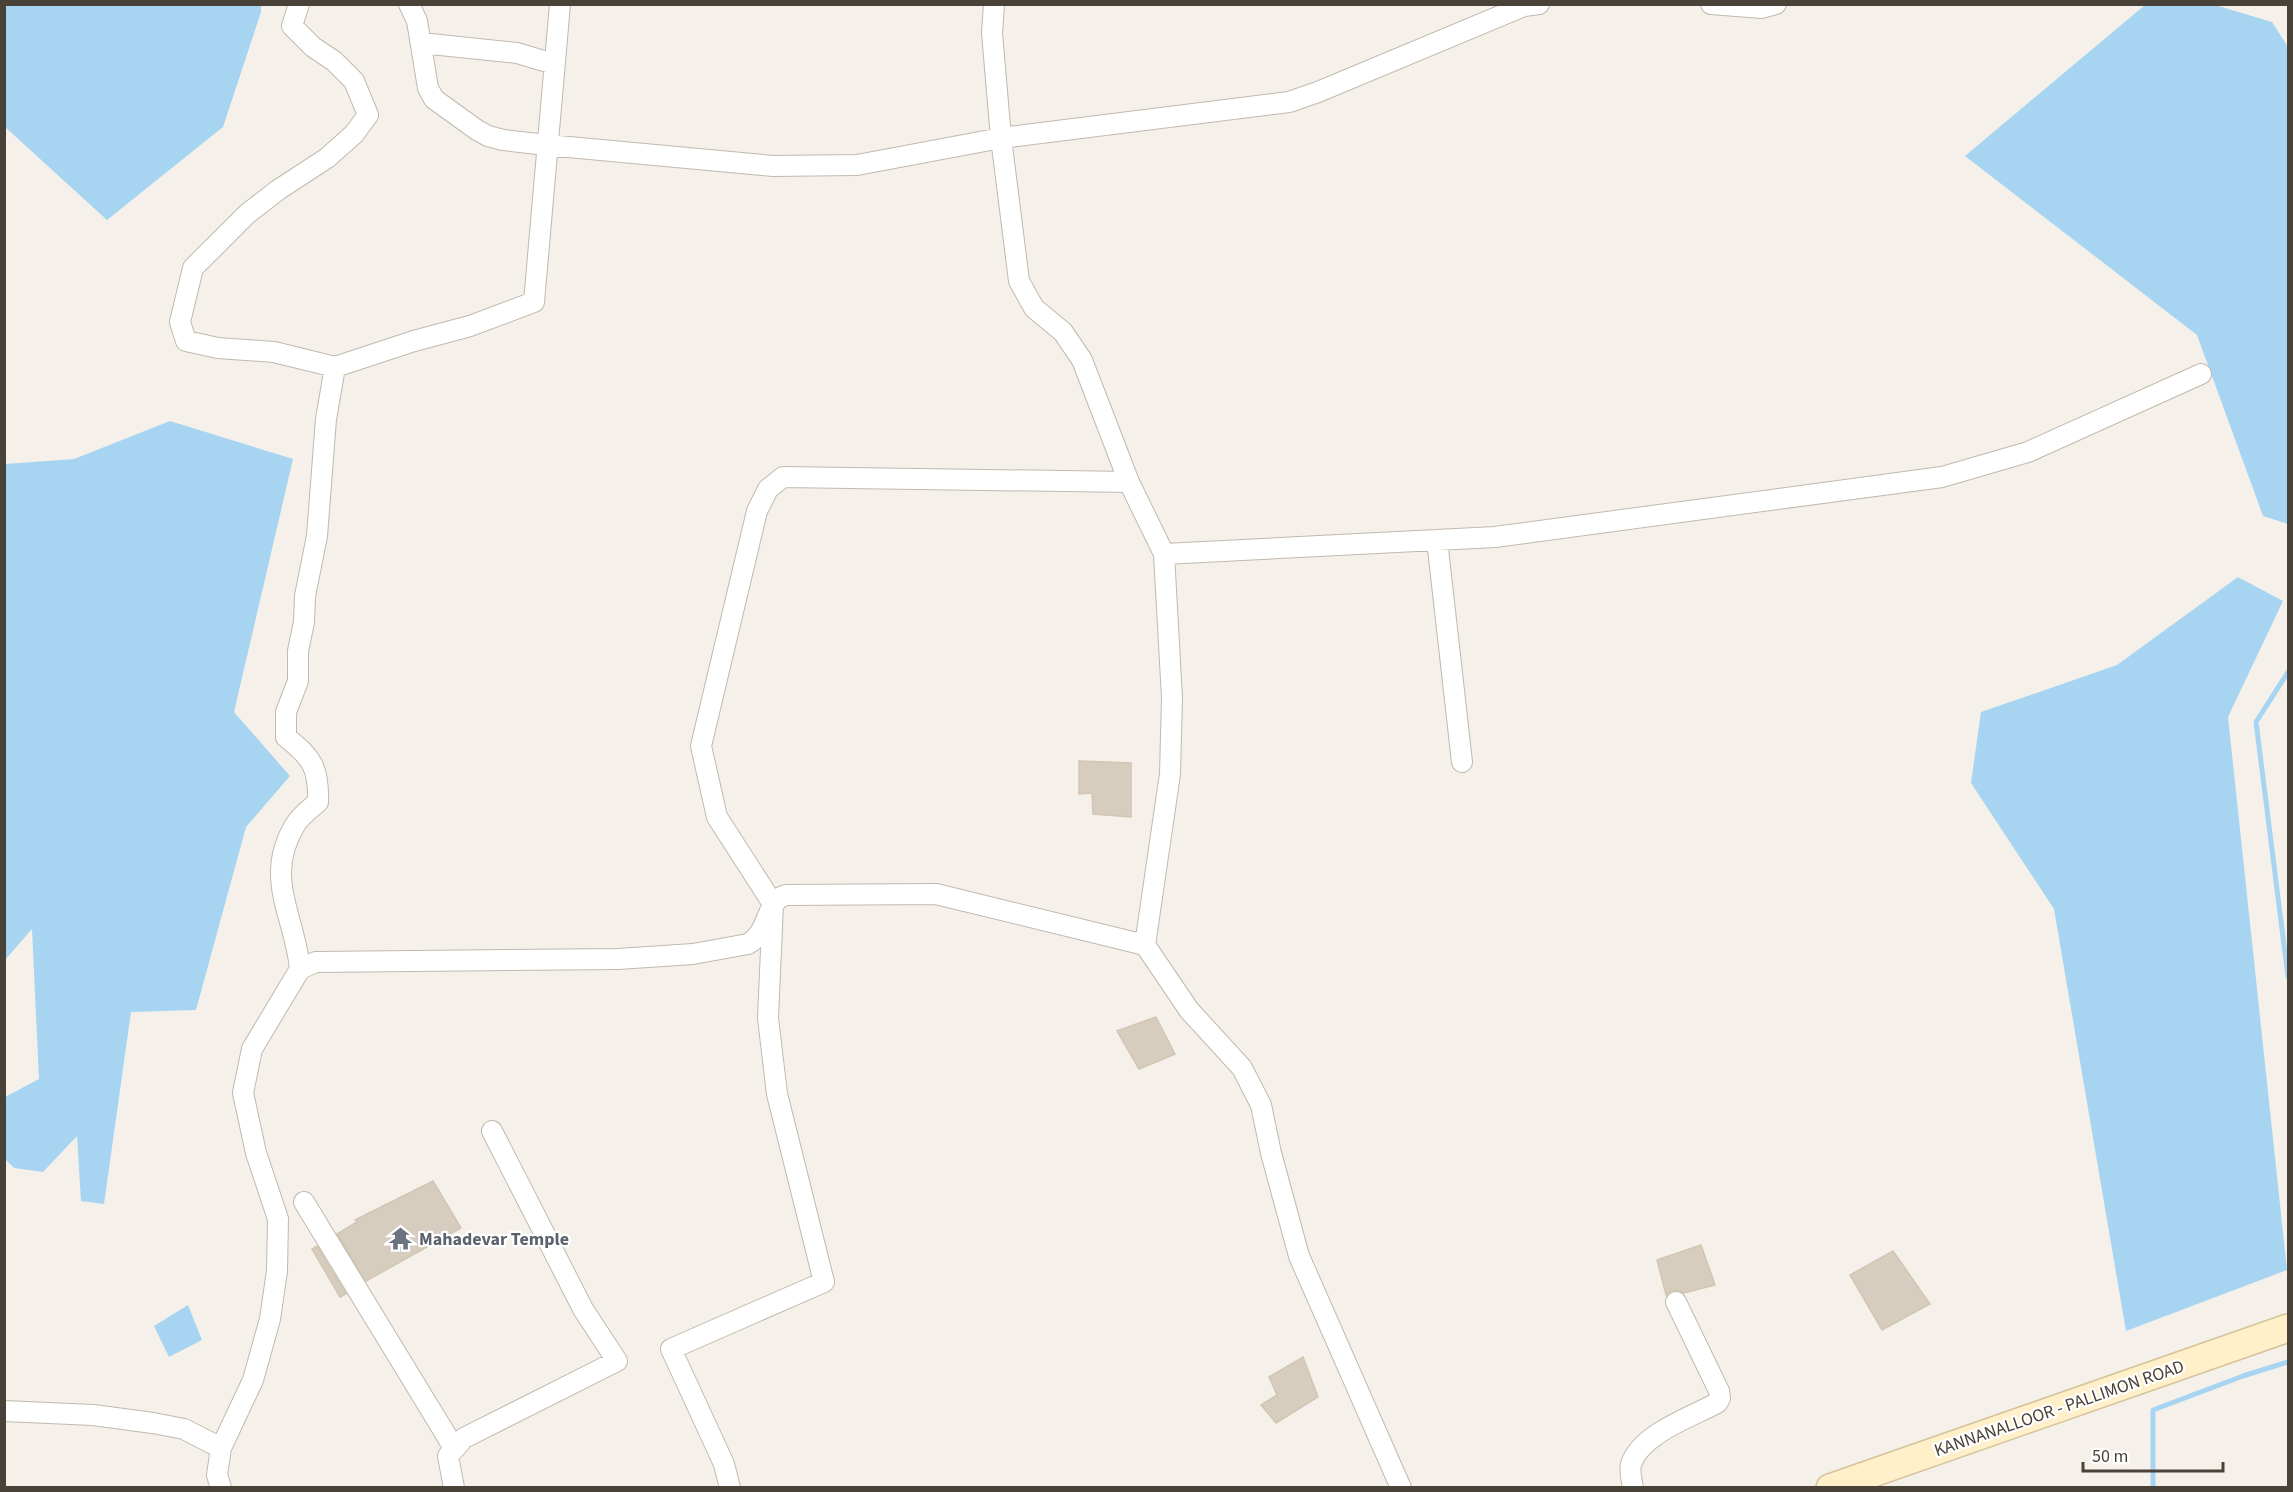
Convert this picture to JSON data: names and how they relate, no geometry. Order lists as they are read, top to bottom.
{
  "streets": {
    "street": ["KANNANALLOOR - PALLIMON ROAD"]
  },
  "places": {
    "temple": ["Mahadevar Temple"]
  },
  "scale_bar": "50 m"
}
